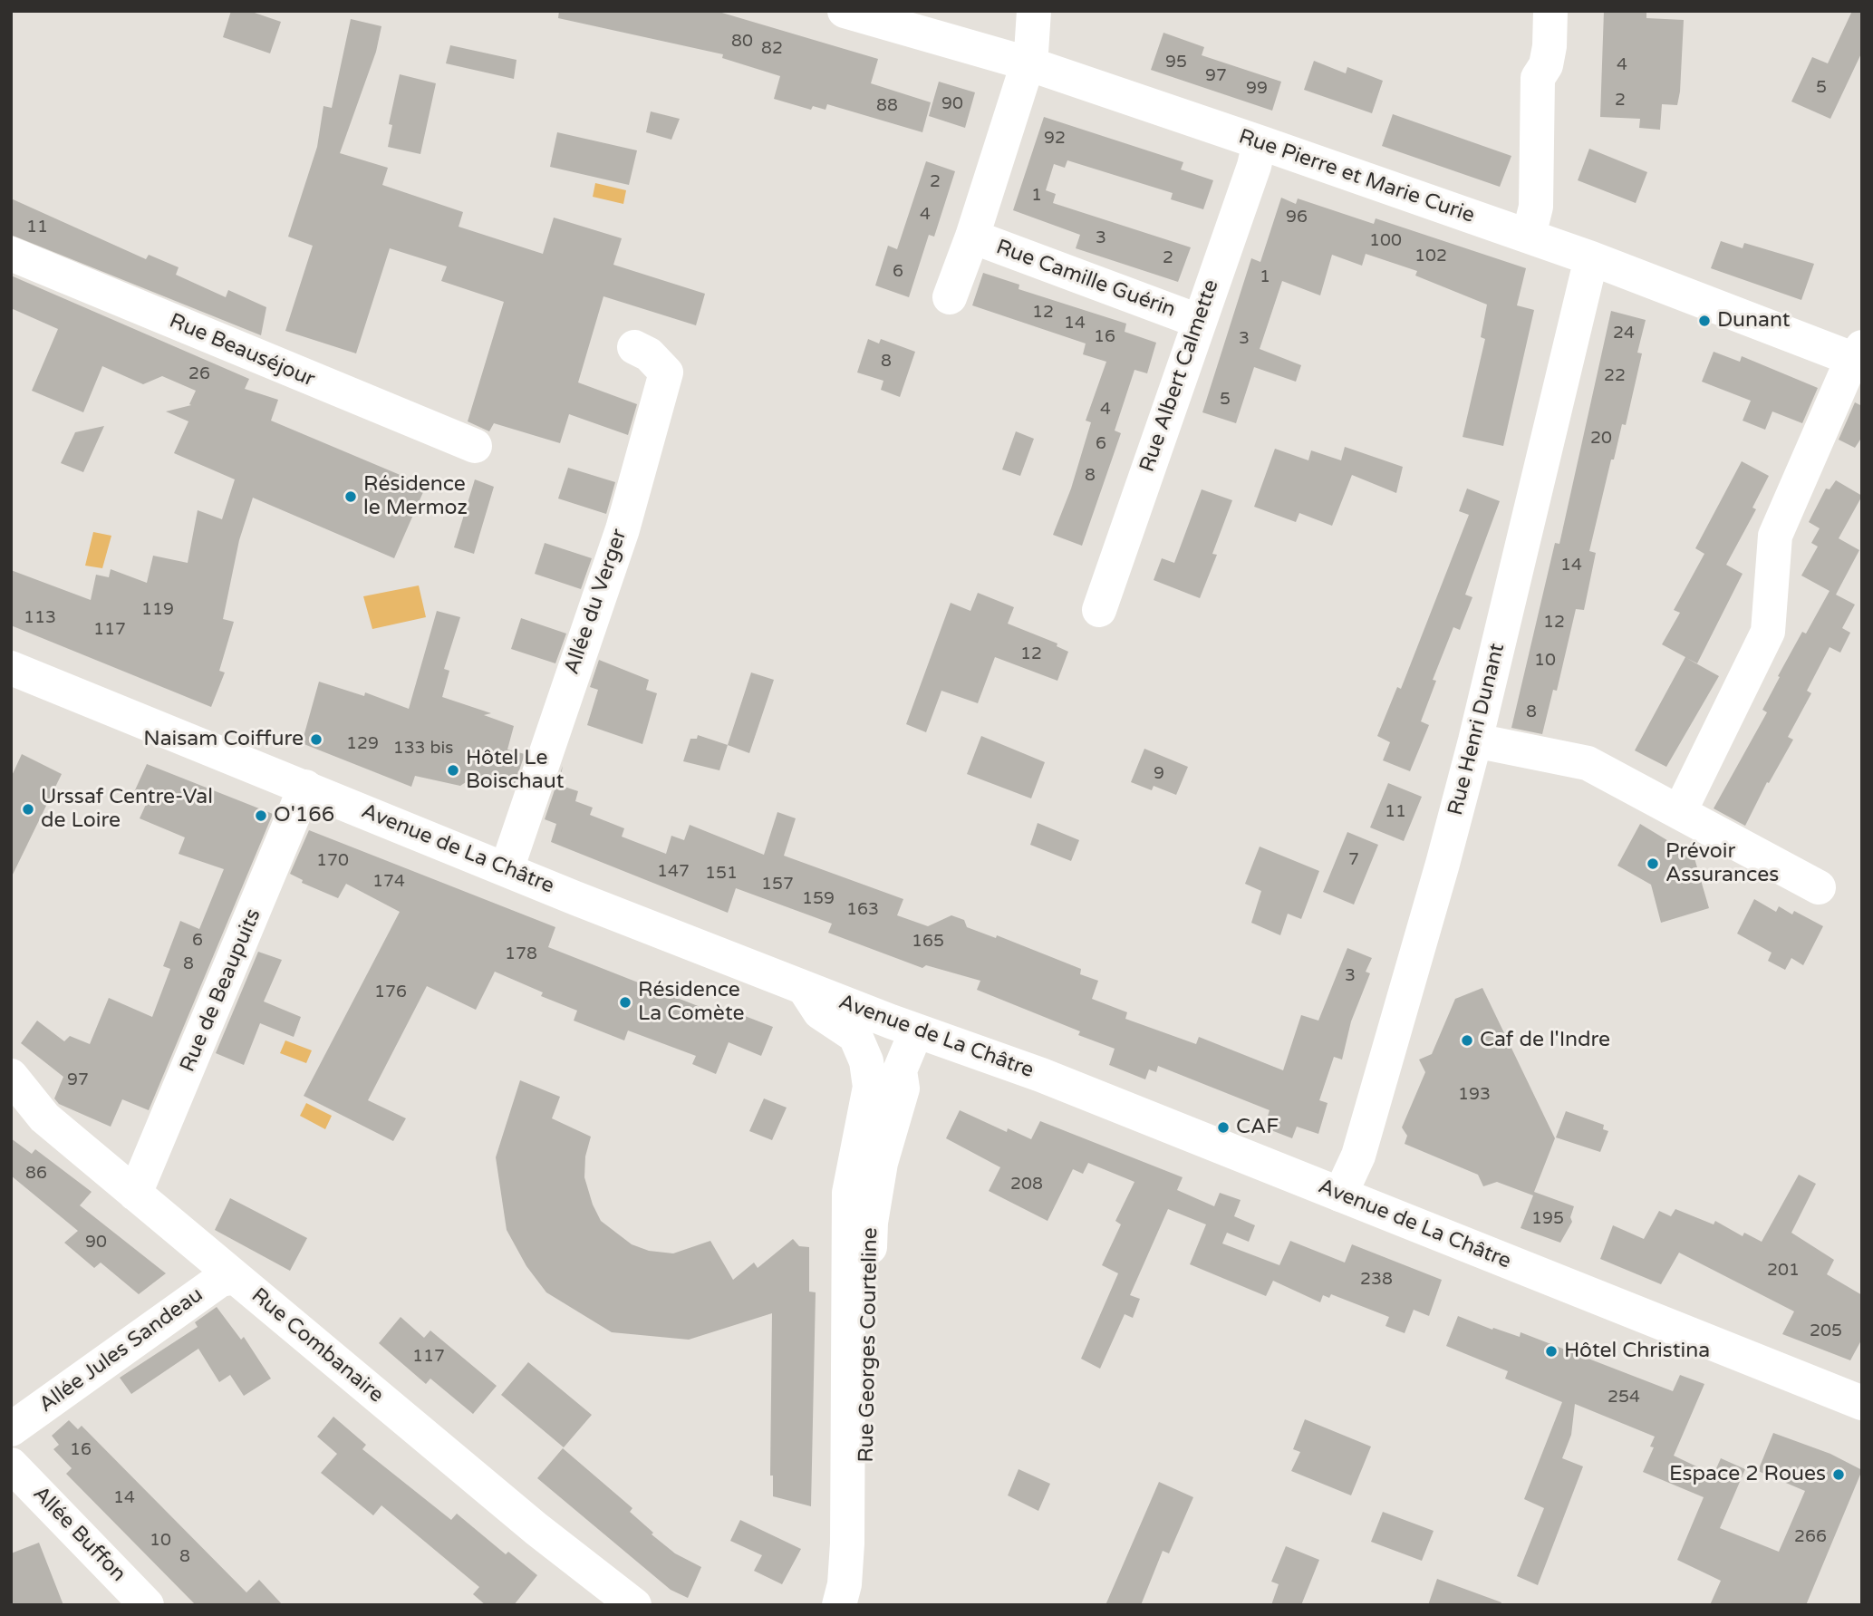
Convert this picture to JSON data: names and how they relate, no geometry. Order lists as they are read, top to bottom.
{
  "streets": {
    "street": [
      "Rue Pierre et Marie Curie",
      "Rue Camille Guérin",
      "Rue Beauséjour",
      "Rue Albert Calmette",
      "Allée du Verger",
      "Rue Henri Dunant",
      "Avenue de La Châtre",
      "Rue de Beaupuits",
      "Rue Georges Courteline",
      "Rue Combanaire",
      "Allée Jules Sandeau",
      "Allée Buffon"
    ]
  },
  "crossings": [
    ["Rue Pierre et Marie Curie", "Rue Camille Guérin"],
    ["Rue Pierre et Marie Curie", "Rue Albert Calmette"],
    ["Rue Pierre et Marie Curie", "Rue Henri Dunant"],
    ["Rue Camille Guérin", "Rue Albert Calmette"],
    ["Allée du Verger", "Avenue de La Châtre"],
    ["Rue Henri Dunant", "Avenue de La Châtre"],
    ["Avenue de La Châtre", "Rue de Beaupuits"],
    ["Avenue de La Châtre", "Rue Georges Courteline"],
    ["Rue de Beaupuits", "Rue Combanaire"],
    ["Rue Combanaire", "Allée Jules Sandeau"]
  ],
  "places": [
    "Dunant",
    "Résidence le Mermoz",
    "Naisam Coiffure",
    "Hôtel Le Boischaut",
    "Urssaf Centre-Val de Loire",
    "O'166",
    "Prévoir Assurances",
    "Résidence La Comète",
    "Caf de l'Indre",
    "CAF",
    "Hôtel Christina",
    "Espace 2 Roues"
  ],
  "house_numbers": [
    "80",
    "82",
    "95",
    "4",
    "97",
    "5",
    "99",
    "2",
    "90",
    "88",
    "92",
    "2",
    "1",
    "4",
    "96",
    "11",
    "3",
    "100",
    "102",
    "2",
    "6",
    "1",
    "12",
    "14",
    "24",
    "16",
    "3",
    "8",
    "26",
    "22",
    "5",
    "4",
    "20",
    "6",
    "8",
    "14",
    "119",
    "113",
    "12",
    "117",
    "12",
    "10",
    "8",
    "129",
    "133 bis",
    "9",
    "11",
    "7",
    "170",
    "147",
    "151",
    "174",
    "157",
    "159",
    "163",
    "6",
    "165",
    "178",
    "8",
    "3",
    "176",
    "97",
    "193",
    "86",
    "208",
    "195",
    "90",
    "201",
    "238",
    "205",
    "117",
    "254",
    "16",
    "14",
    "266",
    "10",
    "8"
  ]
}
